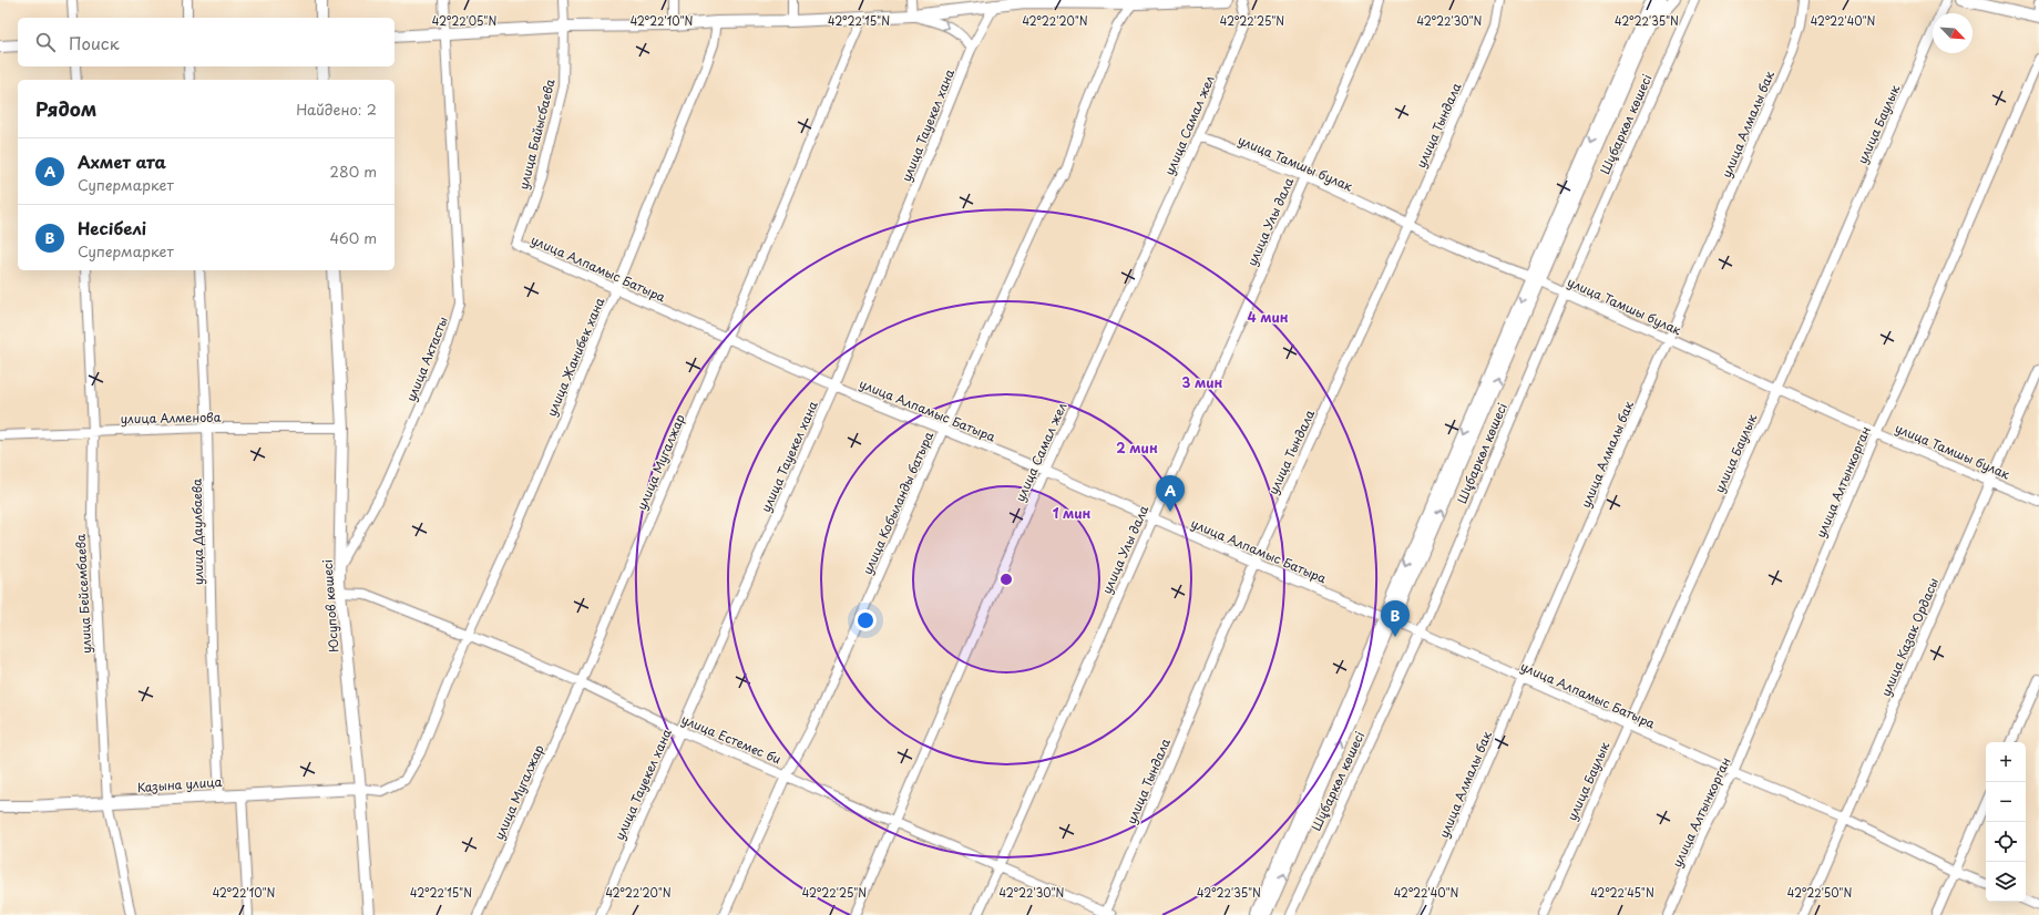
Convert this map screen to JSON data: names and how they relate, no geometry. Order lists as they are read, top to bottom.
{
  "streets": {
    "street": [
      "Шұбаркөл көшесі",
      "улица Алмалы бак",
      "улица Баулык",
      "улица Тауекел хана",
      "улица Самал жел",
      "улица Тындала",
      "улица Байысбаева",
      "улица Тамшы булак",
      "улица Улы дала",
      "улица Алпамыс Батыра",
      "улица Жанибек хана",
      "улица Актасты",
      "улица Алменова",
      "улица Мугалжар",
      "улица Алтынкорган",
      "улица Кобыланды батыра",
      "улица Даулбаева",
      "улица Бейсембаева",
      "Юсупов көшесі",
      "улица Казак Ордасы",
      "улица Естемес би",
      "Казына улица"
    ]
  },
  "crossings": [
    ["Шұбаркөл көшесі", "улица Тамшы булак"],
    ["Шұбаркөл көшесі", "улица Алпамыс Батыра"],
    ["улица Алмалы бак", "улица Тамшы булак"],
    ["улица Алмалы бак", "улица Алпамыс Батыра"],
    ["улица Баулык", "улица Тамшы булак"],
    ["улица Баулык", "улица Алпамыс Батыра"],
    ["улица Тауекел хана", "улица Алпамыс Батыра"],
    ["улица Тауекел хана", "улица Естемес би"],
    ["улица Самал жел", "улица Тамшы булак"],
    ["улица Самал жел", "улица Алпамыс Батыра"],
    ["улица Самал жел", "улица Естемес би"],
    ["улица Тындала", "улица Тамшы булак"],
    ["улица Тындала", "улица Алпамыс Батыра"],
    ["улица Тындала", "улица Естемес би"],
    ["улица Байысбаева", "улица Алпамыс Батыра"],
    ["улица Тамшы булак", "улица Улы дала"],
    ["улица Тамшы булак", "улица Алтынкорган"],
    ["улица Тамшы булак", "улица Казак Ордасы"],
    ["улица Улы дала", "улица Алпамыс Батыра"],
    ["улица Улы дала", "улица Естемес би"],
    ["улица Алпамыс Батыра", "улица Жанибек хана"],
    ["улица Алпамыс Батыра", "улица Мугалжар"],
    ["улица Алпамыс Батыра", "улица Алтынкорган"],
    ["улица Алпамыс Батыра", "улица Кобыланды батыра"],
    ["улица Алпамыс Батыра", "улица Казак Ордасы"],
    ["улица Жанибек хана", "Юсупов көшесі"],
    ["улица Жанибек хана", "улица Естемес би"],
    ["улица Жанибек хана", "Казына улица"],
    ["улица Актасты", "Юсупов көшесі"],
    ["улица Алменова", "улица Даулбаева"],
    ["улица Алменова", "улица Бейсембаева"],
    ["улица Алменова", "Юсупов көшесі"],
    ["улица Мугалжар", "улица Естемес би"],
    ["улица Кобыланды батыра", "улица Естемес би"],
    ["улица Даулбаева", "Казына улица"],
    ["улица Бейсембаева", "Казына улица"],
    ["Юсупов көшесі", "улица Естемес би"],
    ["Юсупов көшесі", "Казына улица"]
  ],
  "north": "bottom right",
  "page": {
    "search": "Поиск",
    "heading": ["Рядом", "Найдено: 2"],
    "list": [
      {
        "mark": "A",
        "name": "Ахмет ата",
        "note": "Супермаркет",
        "value": "280 m"
      },
      {
        "mark": "B",
        "name": "Несібелі",
        "note": "Супермаркет",
        "value": "460 m"
      }
    ],
    "pins": ["A", "B"],
    "map_buttons": ["+", "−"]
  },
  "coordinates": [
    "42°22'05\"N",
    "42°22'10\"N",
    "42°22'15\"N",
    "42°22'20\"N",
    "42°22'25\"N",
    "42°22'30\"N",
    "42°22'35\"N",
    "42°22'40\"N",
    "42°22'50\"N",
    "42°22'45\"N"
  ],
  "rings": [
    "4 мин",
    "3 мин",
    "2 мин",
    "1 мин"
  ]
}
